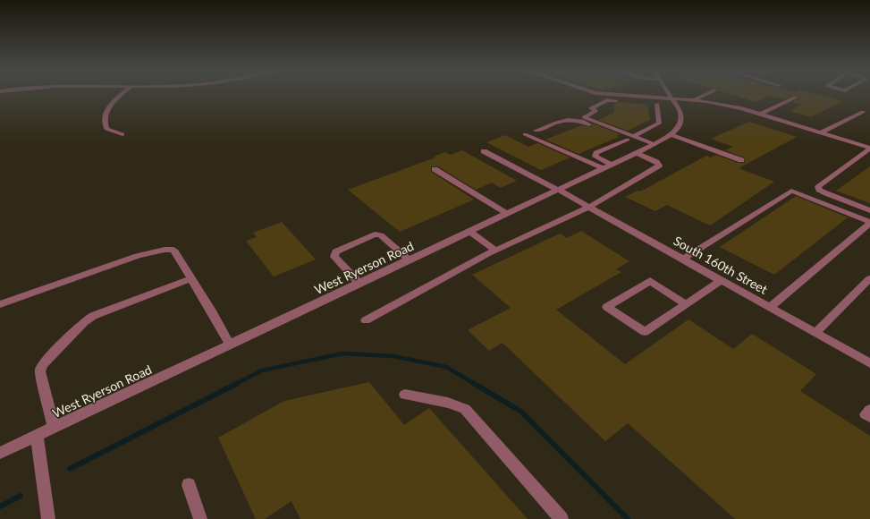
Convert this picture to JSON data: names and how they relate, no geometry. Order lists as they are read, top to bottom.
{
  "streets": {
    "street": ["South 160th Street", "West Ryerson Road"]
  },
  "crossings": [
    ["South 160th Street", "West Ryerson Road"]
  ]
}
